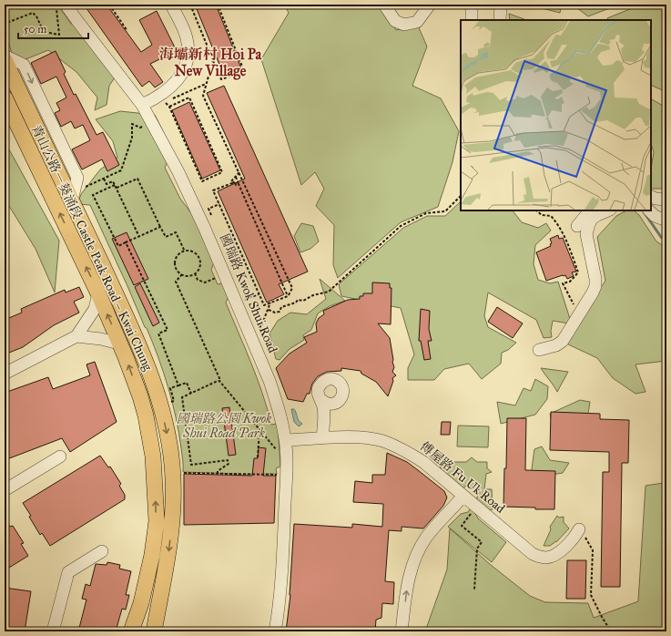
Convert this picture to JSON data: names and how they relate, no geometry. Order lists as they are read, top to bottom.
{
  "streets": {
    "main road": ["青山公路－葵涌段 Castle Peak Road – Kwai Chung"],
    "street": ["國瑞路 Kwok Shui Road", "傅屋路 Fu Uk Road"]
  },
  "crossings": [
    ["國瑞路 Kwok Shui Road", "傅屋路 Fu Uk Road"]
  ],
  "districts": ["海壩新村 Hoi Pa New Village"],
  "parks": ["國瑞路公園 Kwok Shui Road Park"],
  "scale_bar": "50 m"
}
